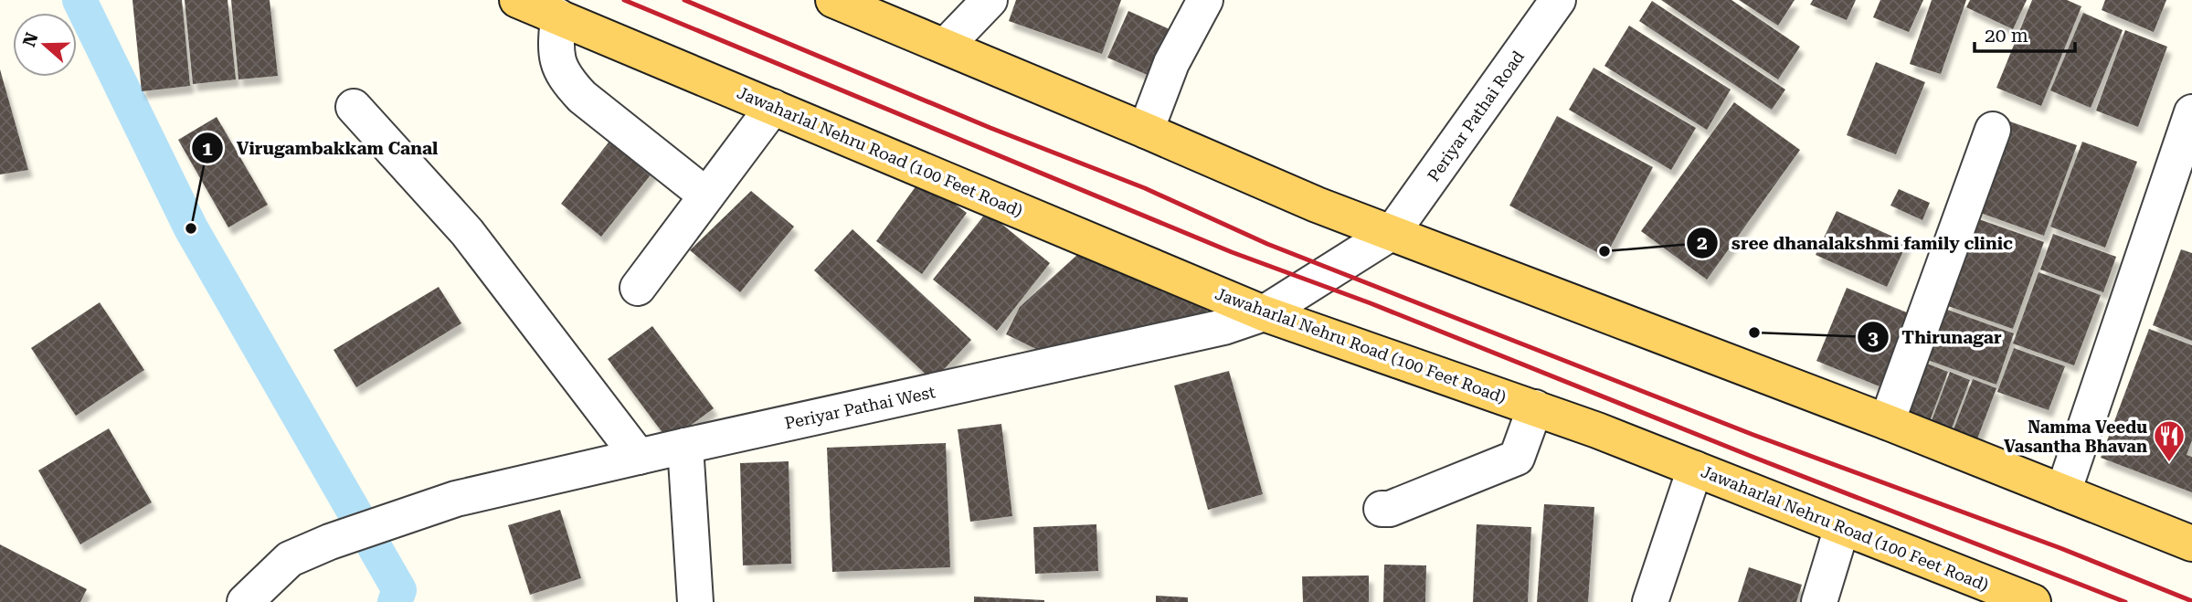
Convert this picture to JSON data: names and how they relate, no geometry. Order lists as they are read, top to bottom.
{
  "streets": {
    "main road": ["Jawaharlal Nehru Road (100 Feet Road)"],
    "street": ["Periyar Pathai Road", "Periyar Pathai West"]
  },
  "crossings": [
    ["Periyar Pathai Road", "Periyar Pathai West"],
    ["Jawaharlal Nehru Road (100 Feet Road)", "Periyar Pathai West"]
  ],
  "places": {
    "other": ["Virugambakkam Canal", "sree dhanalakshmi family clinic", "Thirunagar"],
    "restaurant": ["Namma Veedu Vasantha Bhavan"]
  },
  "scale_bar": "20 m",
  "north": "left"
}
